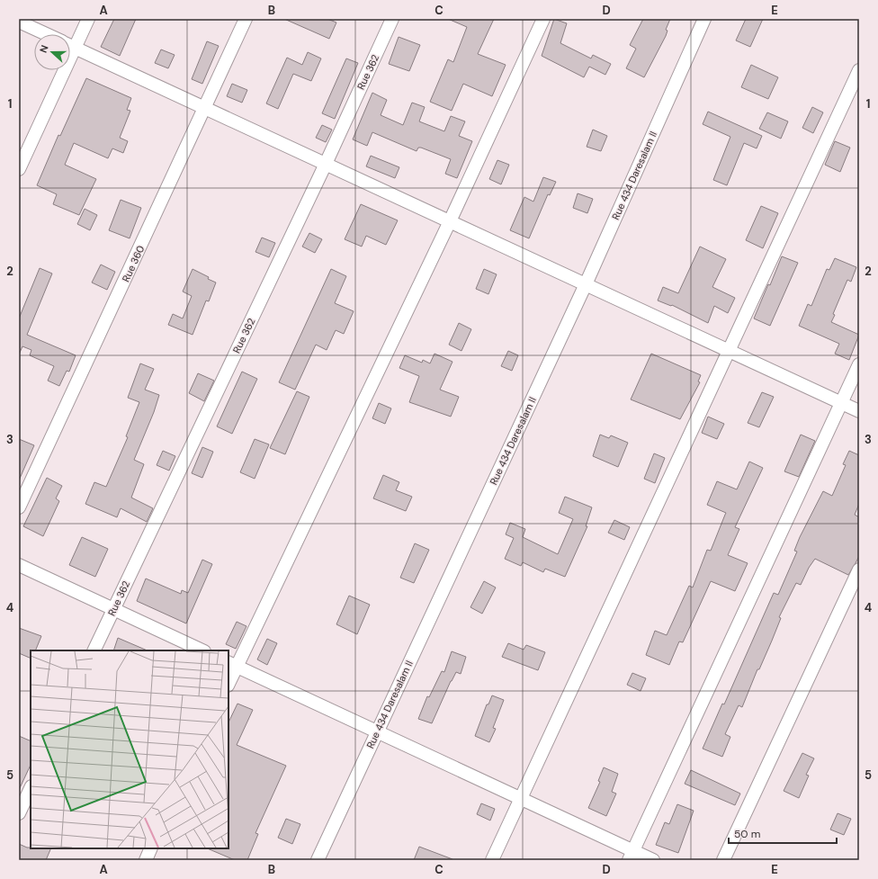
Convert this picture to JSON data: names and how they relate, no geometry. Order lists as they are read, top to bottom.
{
  "streets": {
    "street": ["Rue 362", "Rue 434 Daresalam II", "Rue 360"]
  },
  "scale_bar": "50 m",
  "north": "left",
  "grid": {
    "columns": [
      "A",
      "B",
      "C",
      "D",
      "E"
    ],
    "rows": [
      "1",
      "2",
      "3",
      "4",
      "5"
    ]
  }
}
